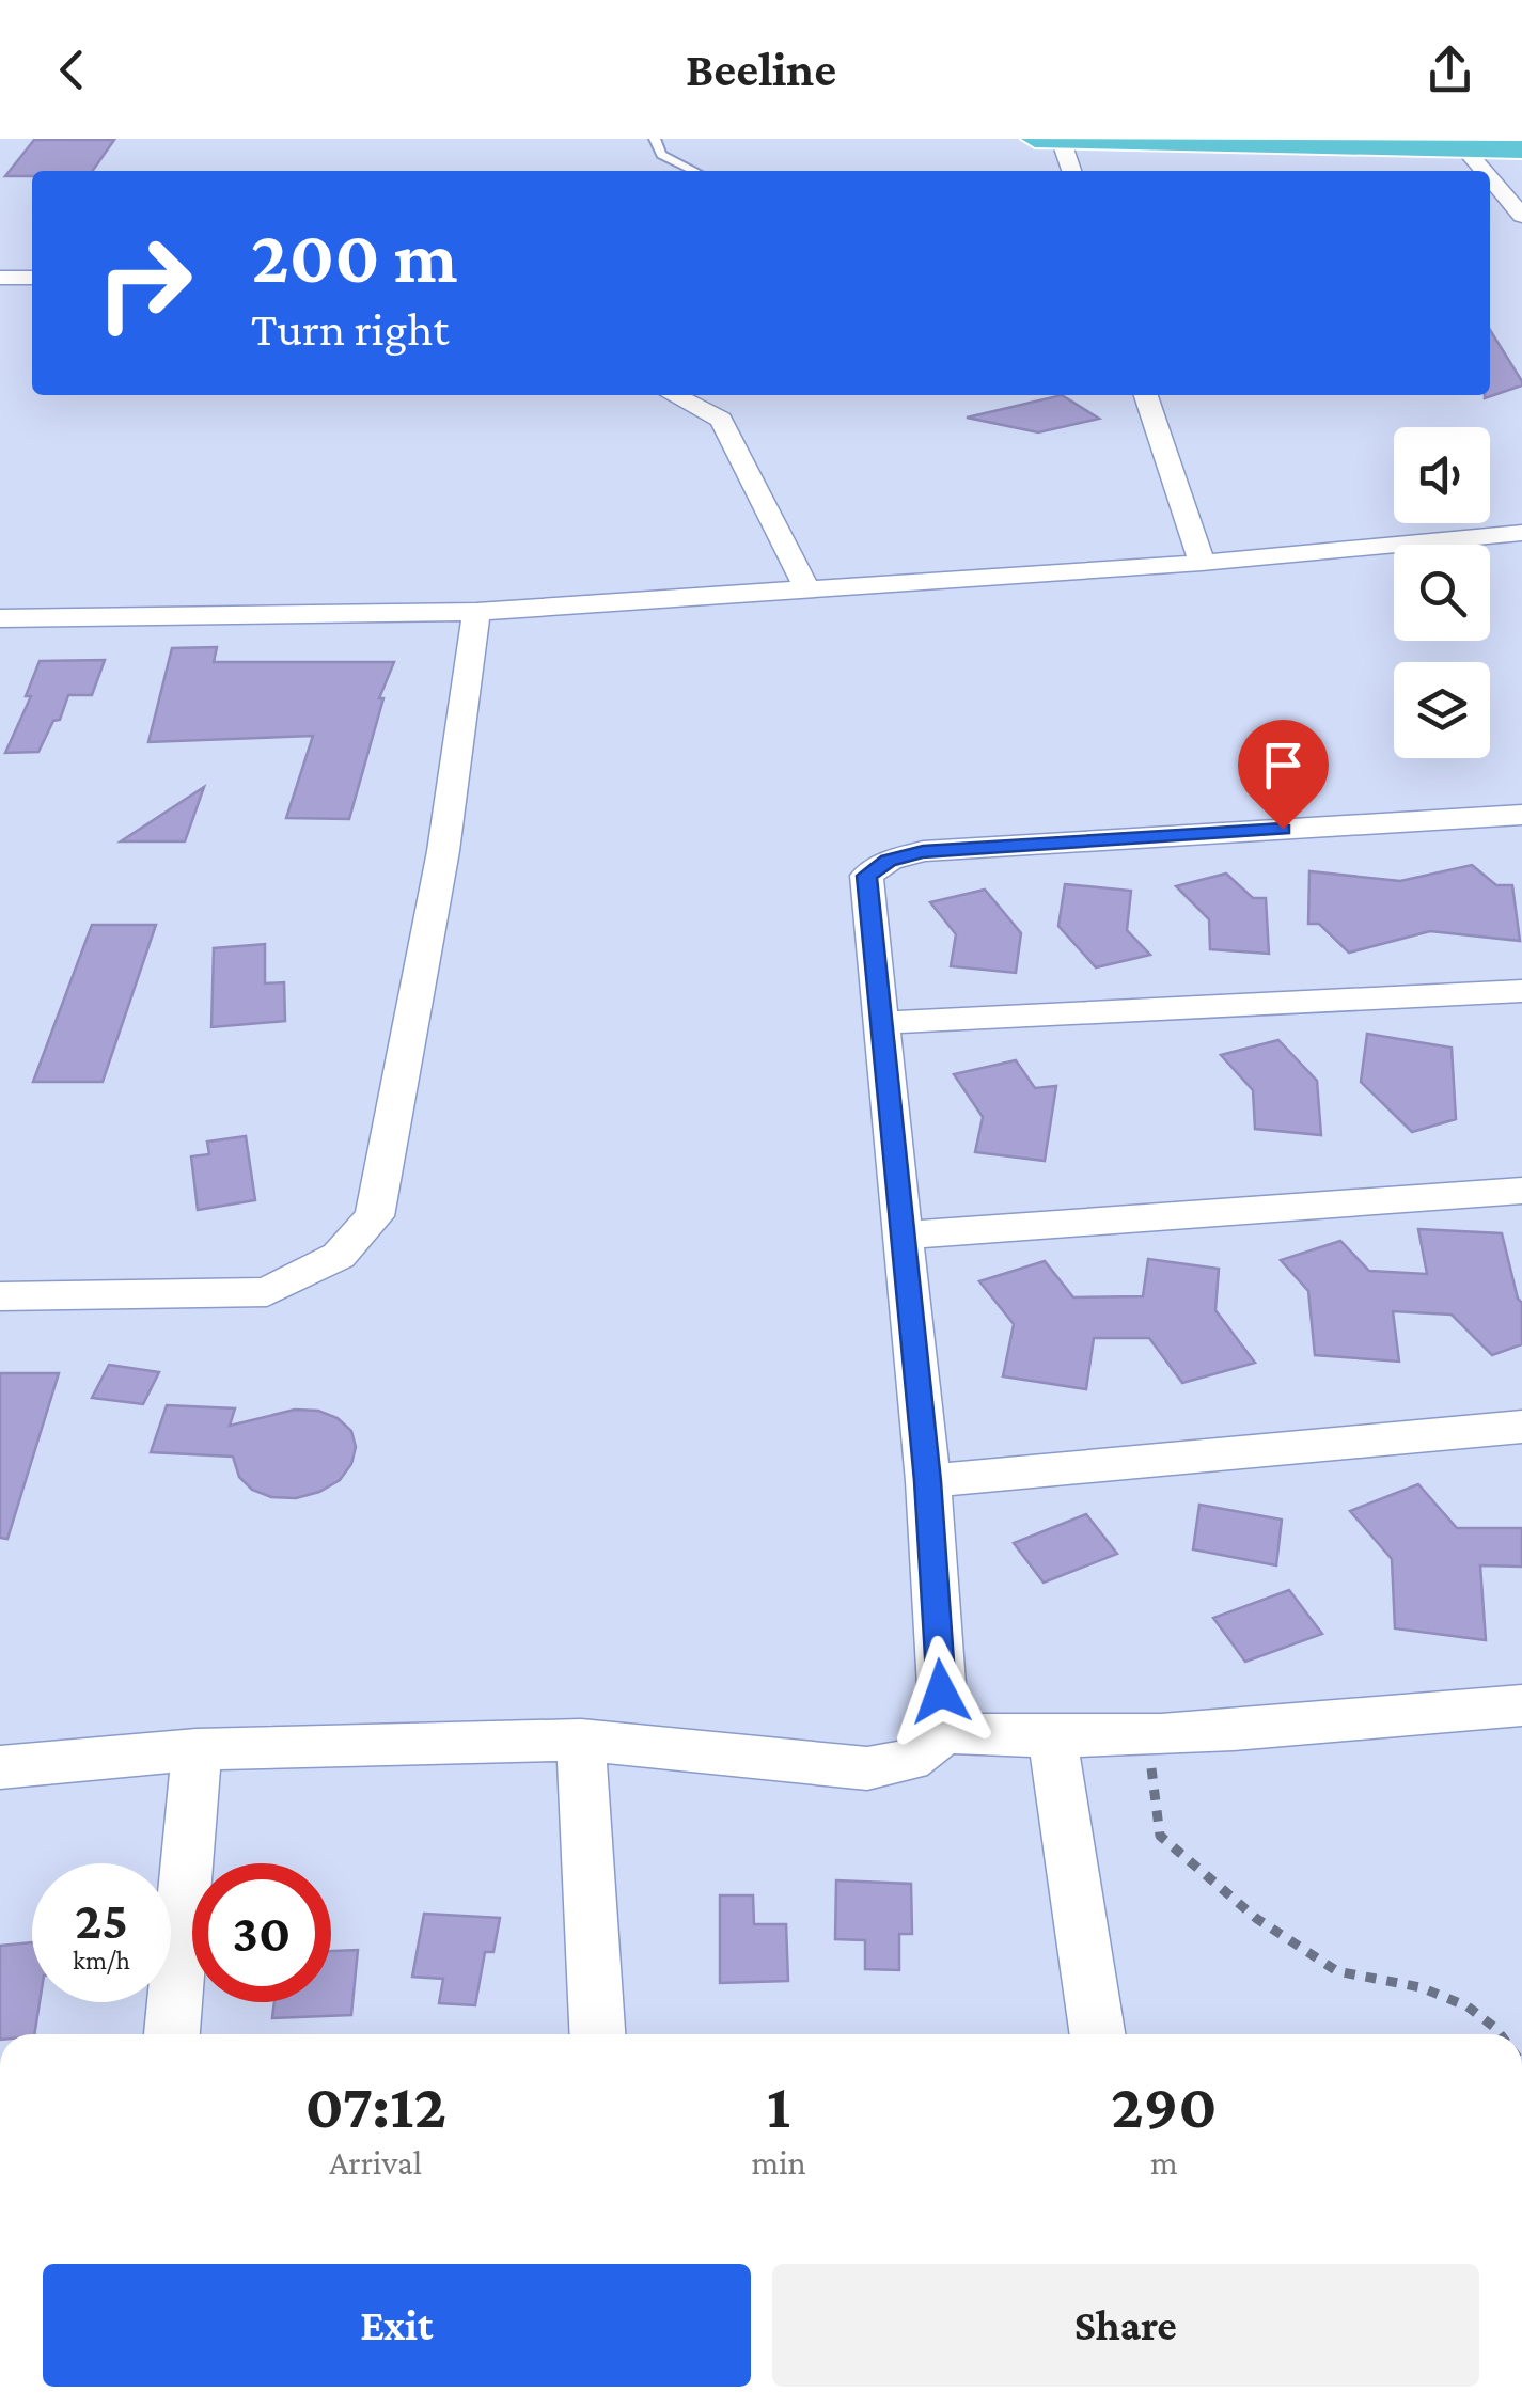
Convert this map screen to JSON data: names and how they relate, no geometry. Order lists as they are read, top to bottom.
{
  "page": {
    "header": "Beeline",
    "turn": ["200 m", "Turn right"],
    "speed": "25 km/h",
    "limit": "30",
    "eta": [
      "07:12",
      "Arrival",
      "1",
      "min",
      "290",
      "m"
    ],
    "buttons": ["Exit", "Share"]
  }
}
